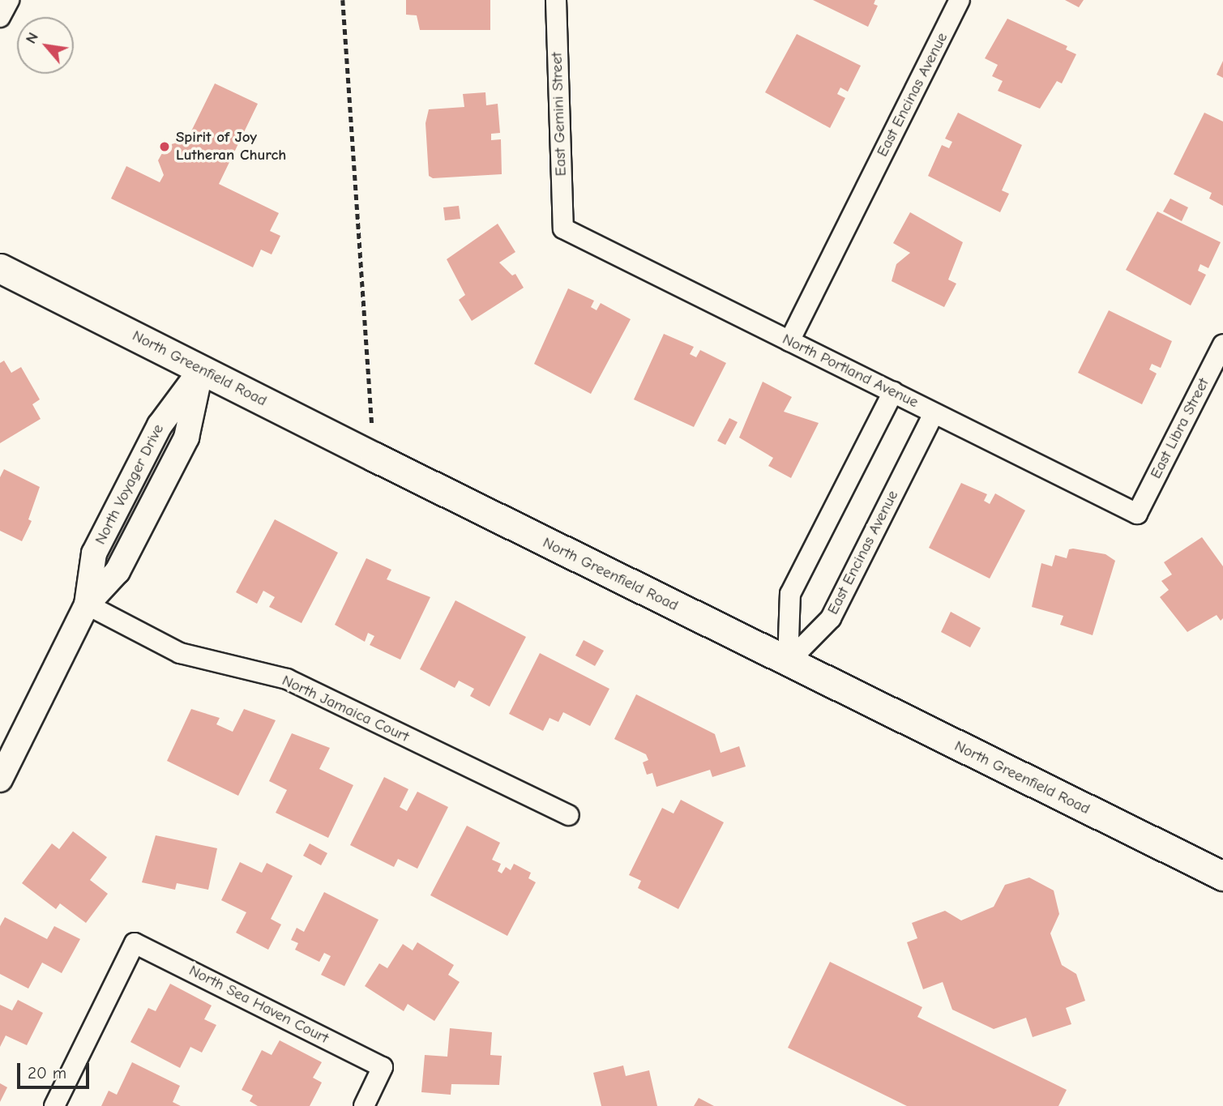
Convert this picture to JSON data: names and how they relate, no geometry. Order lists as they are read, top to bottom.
{
  "streets": {
    "main road": ["North Greenfield Road"],
    "street": [
      "East Encinas Avenue",
      "East Gemini Street",
      "North Portland Avenue",
      "East Libra Street",
      "North Voyager Drive",
      "North Jamaica Court",
      "North Sea Haven Court"
    ]
  },
  "crossings": [
    ["East Encinas Avenue", "North Greenfield Road"],
    ["East Encinas Avenue", "North Portland Avenue"],
    ["East Gemini Street", "North Portland Avenue"],
    ["North Greenfield Road", "North Voyager Drive"],
    ["North Portland Avenue", "East Libra Street"],
    ["North Voyager Drive", "North Jamaica Court"]
  ],
  "places": ["Spirit of Joy Lutheran Church"],
  "scale_bar": "20 m",
  "north": "top left"
}
